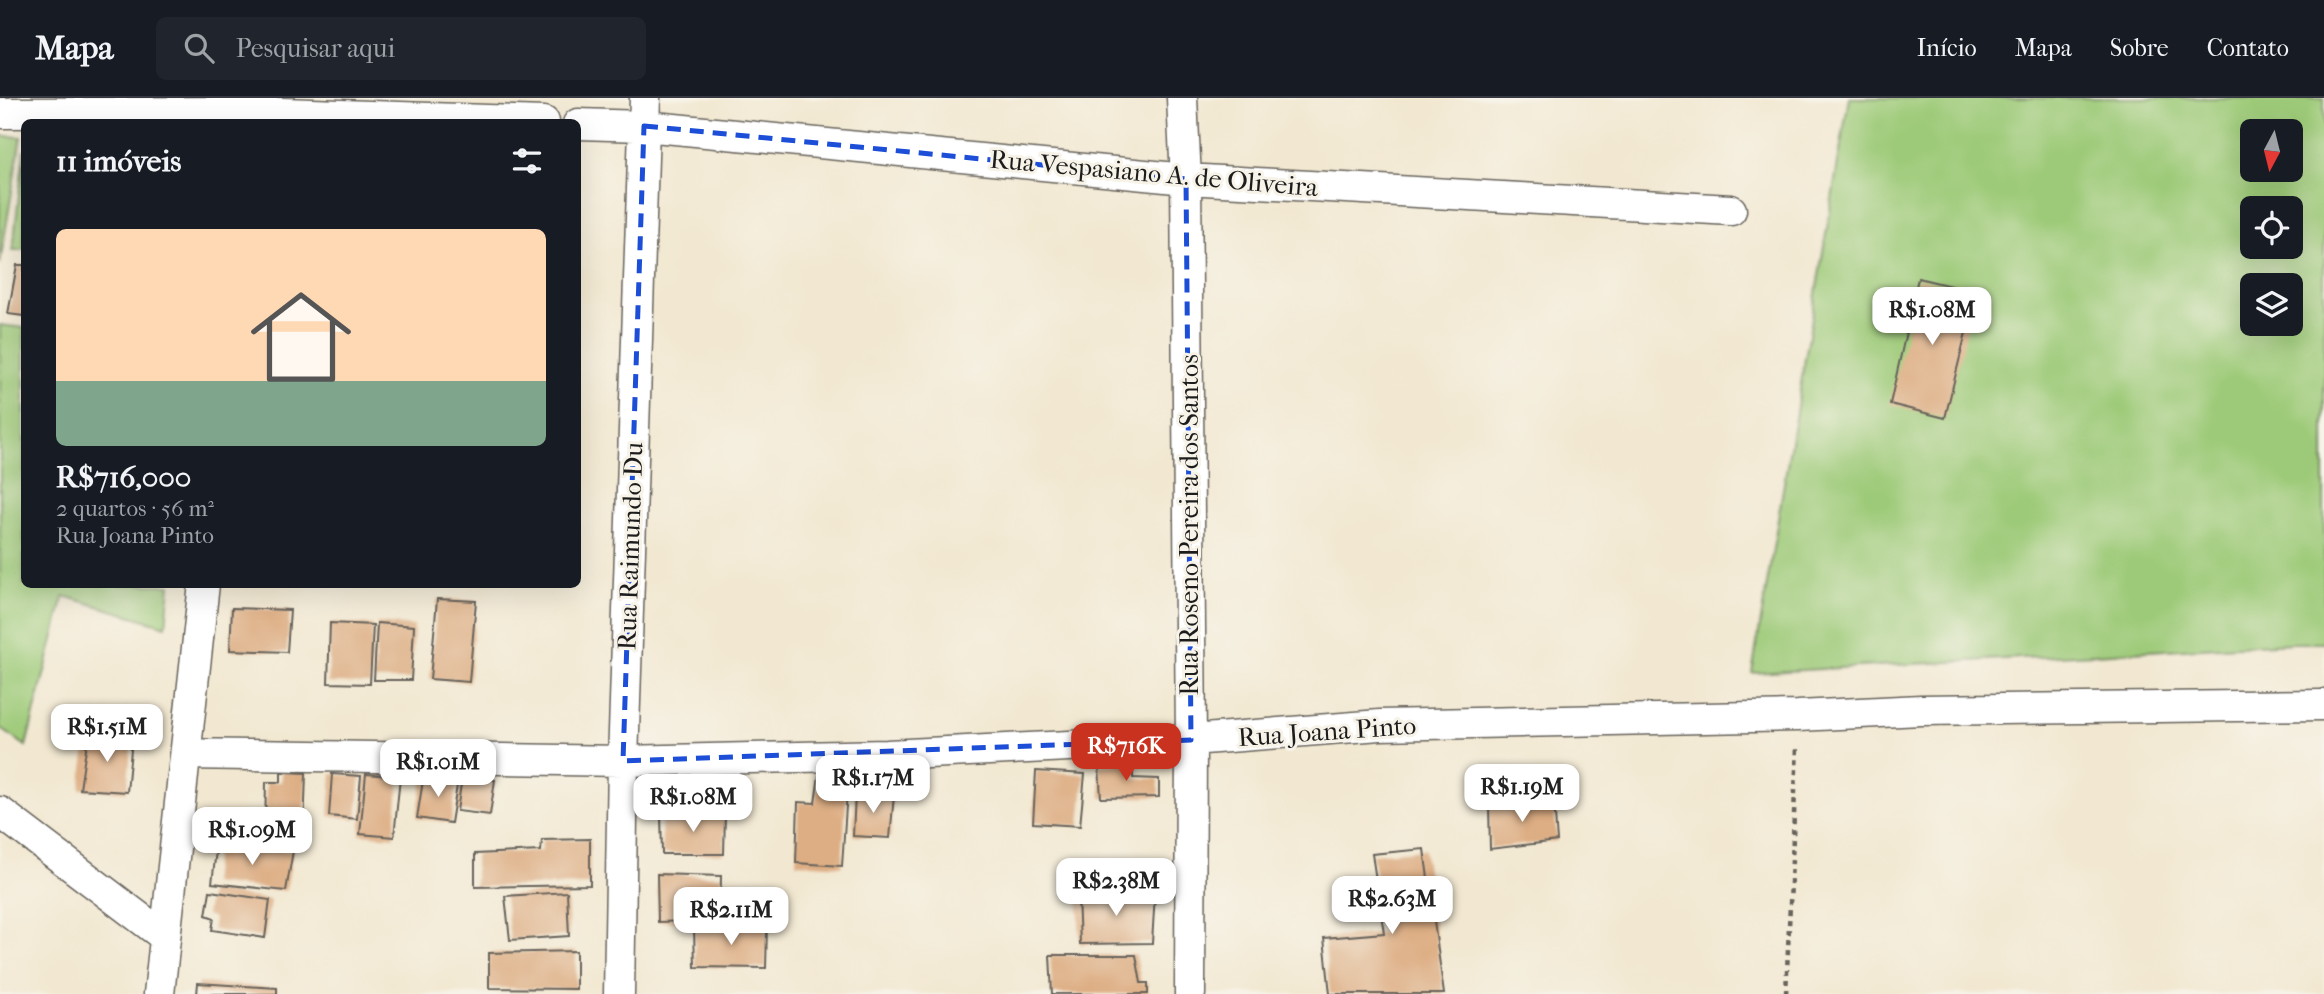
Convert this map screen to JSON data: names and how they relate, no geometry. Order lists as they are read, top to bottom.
{
  "streets": {
    "street": [
      "Rua Vespasiano A. de Oliveira",
      "Rua Roseno Pereira dos Santos",
      "Rua Raimundo Du",
      "Rua Joana Pinto"
    ]
  },
  "crossings": [
    ["Rua Vespasiano A. de Oliveira", "Rua Roseno Pereira dos Santos"],
    ["Rua Vespasiano A. de Oliveira", "Rua Raimundo Du"],
    ["Rua Roseno Pereira dos Santos", "Rua Joana Pinto"],
    ["Rua Raimundo Du", "Rua Joana Pinto"]
  ],
  "north": "bottom",
  "page": {
    "header": "Mapa",
    "search": "Pesquisar aqui",
    "nav": [
      "Início",
      "Mapa",
      "Sobre",
      "Contato"
    ],
    "heading": "11 imóveis",
    "list": [
      {
        "name": "R$716,000",
        "note": "2 quartos · 56 m² · Rua Joana Pinto"
      }
    ],
    "price": [
      "R$1.08M",
      "R$1.51M",
      "R$716K",
      "R$1.01M",
      "R$1.17M",
      "R$1.19M",
      "R$1.08M",
      "R$1.09M",
      "R$2.38M",
      "R$2.63M",
      "R$2.11M"
    ]
  }
}
